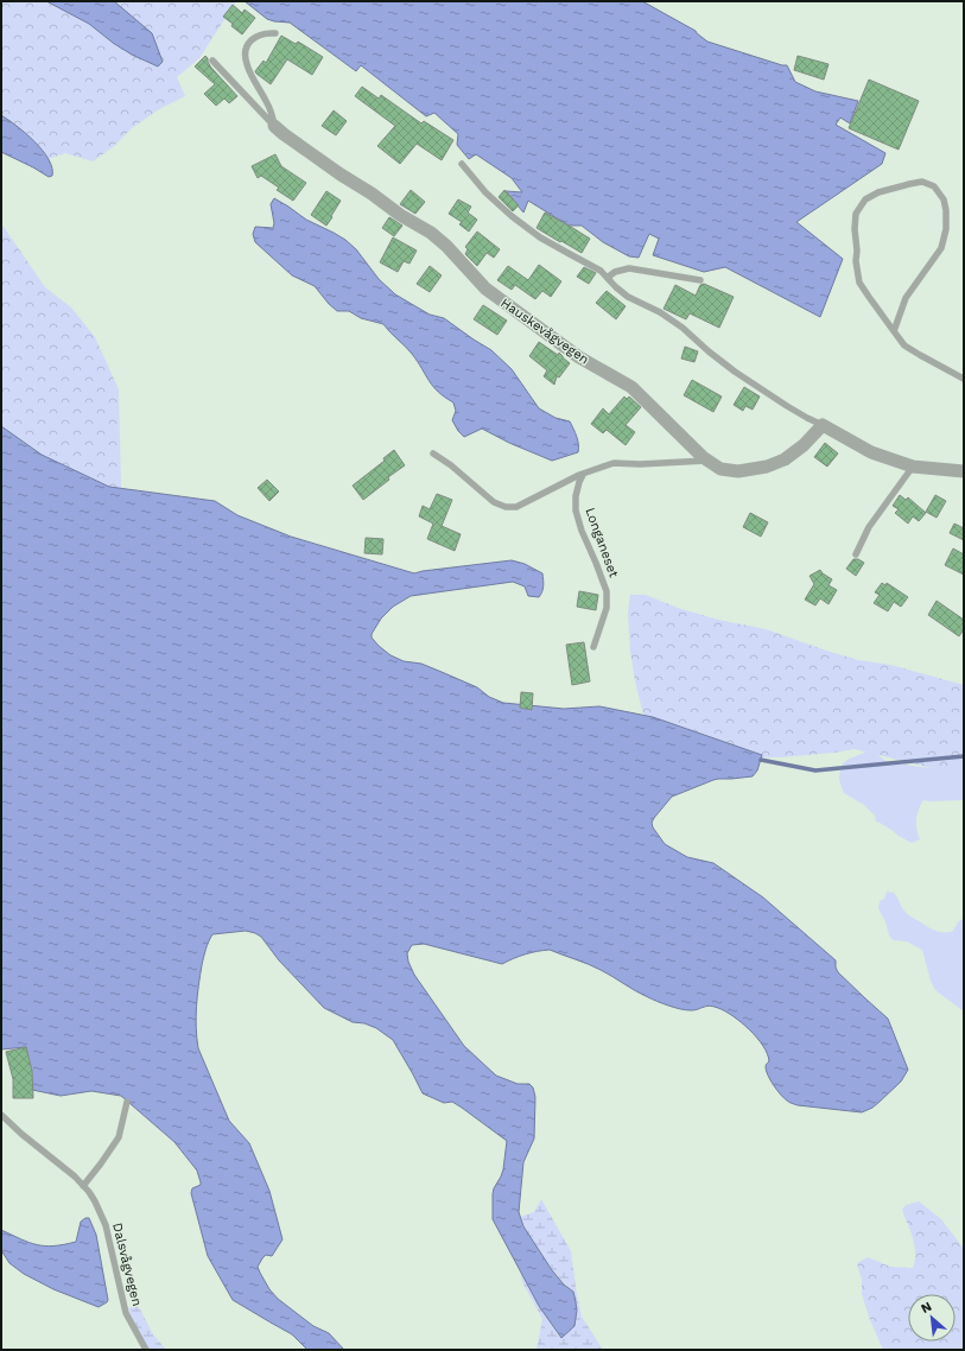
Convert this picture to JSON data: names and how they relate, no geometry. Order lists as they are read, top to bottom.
{
  "streets": {
    "street": ["Hauskevågvegen"],
    "lane": ["Longaneset", "Dalsvågvegen"]
  },
  "north": "top left"
}
